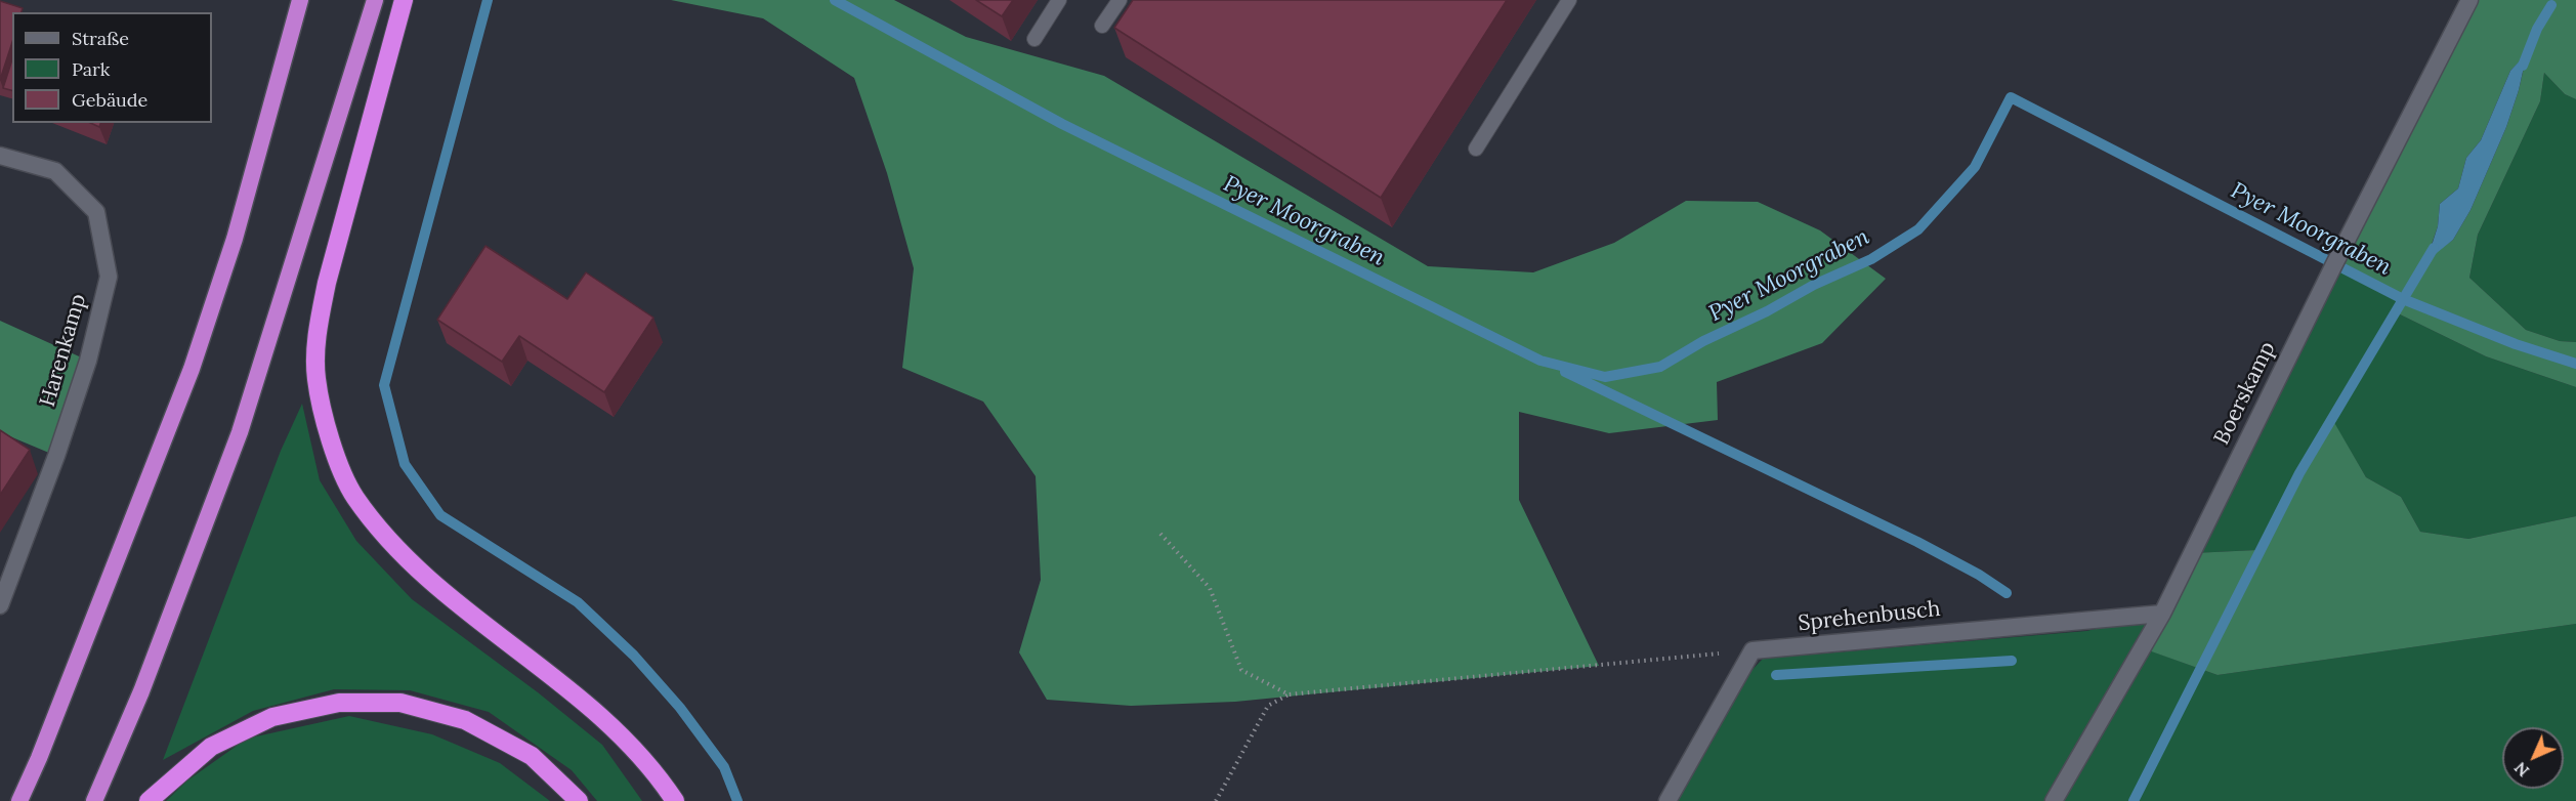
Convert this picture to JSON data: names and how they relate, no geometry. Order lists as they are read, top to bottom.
{
  "streets": {
    "street": ["Harenkamp", "Boerskamp", "Sprehenbusch"]
  },
  "crossings": [
    ["Boerskamp", "Sprehenbusch"]
  ],
  "water": ["Pyer Moorgraben"],
  "legend": ["Straße", "Park", "Gebäude"],
  "north": "bottom left"
}
